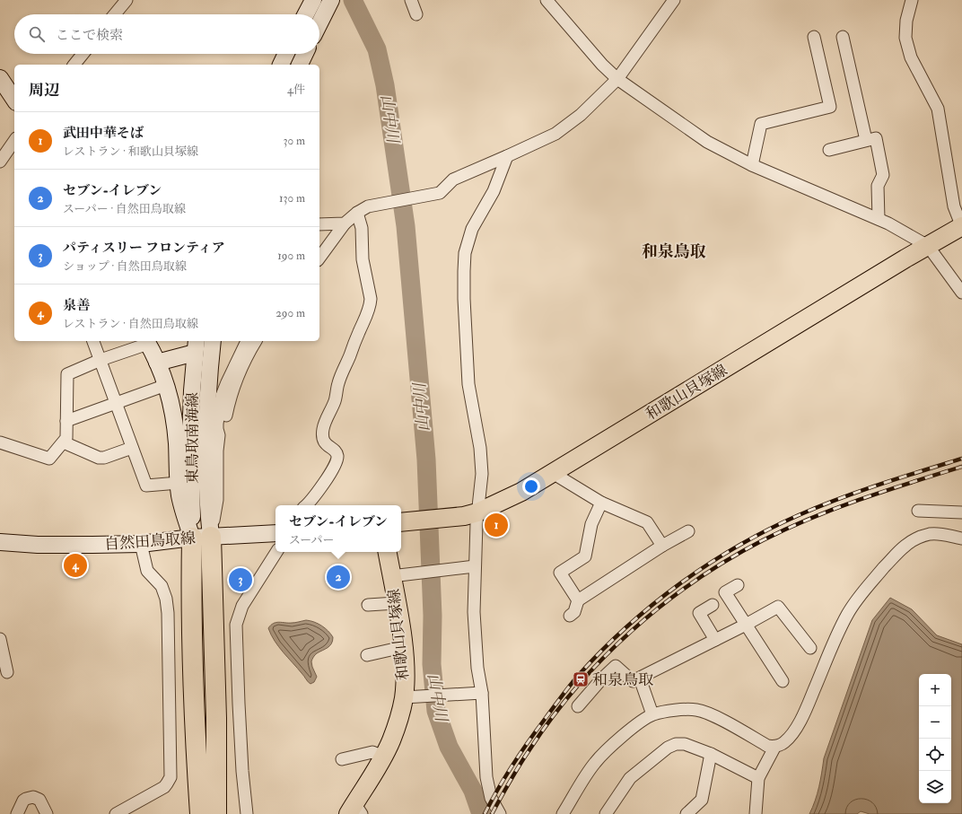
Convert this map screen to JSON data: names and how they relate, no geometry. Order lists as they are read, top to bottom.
{
  "streets": {
    "main road": ["和歌山貝塚線", "東鳥取南海線", "自然田鳥取線"]
  },
  "crossings": [
    ["東鳥取南海線", "自然田鳥取線"]
  ],
  "districts": ["和泉鳥取"],
  "water": ["山中川"],
  "places": {
    "station": ["和泉鳥取"]
  },
  "page": {
    "search": "ここで検索",
    "heading": ["周辺", "4件"],
    "list": [
      {
        "mark": "1",
        "name": "武田中華そば",
        "note": "レストラン · 和歌山貝塚線",
        "value": "30 m"
      },
      {
        "mark": "2",
        "name": "セブン-イレブン",
        "note": "スーパー · 自然田鳥取線",
        "value": "130 m"
      },
      {
        "mark": "3",
        "name": "パティスリー フロンティア",
        "note": "ショップ · 自然田鳥取線",
        "value": "190 m"
      },
      {
        "mark": "4",
        "name": "泉善",
        "note": "レストラン · 自然田鳥取線",
        "value": "290 m"
      }
    ],
    "popup": ["セブン-イレブン", "スーパー"],
    "pins": [
      "1",
      "4",
      "2",
      "3"
    ],
    "map_buttons": ["+", "−"]
  }
}
